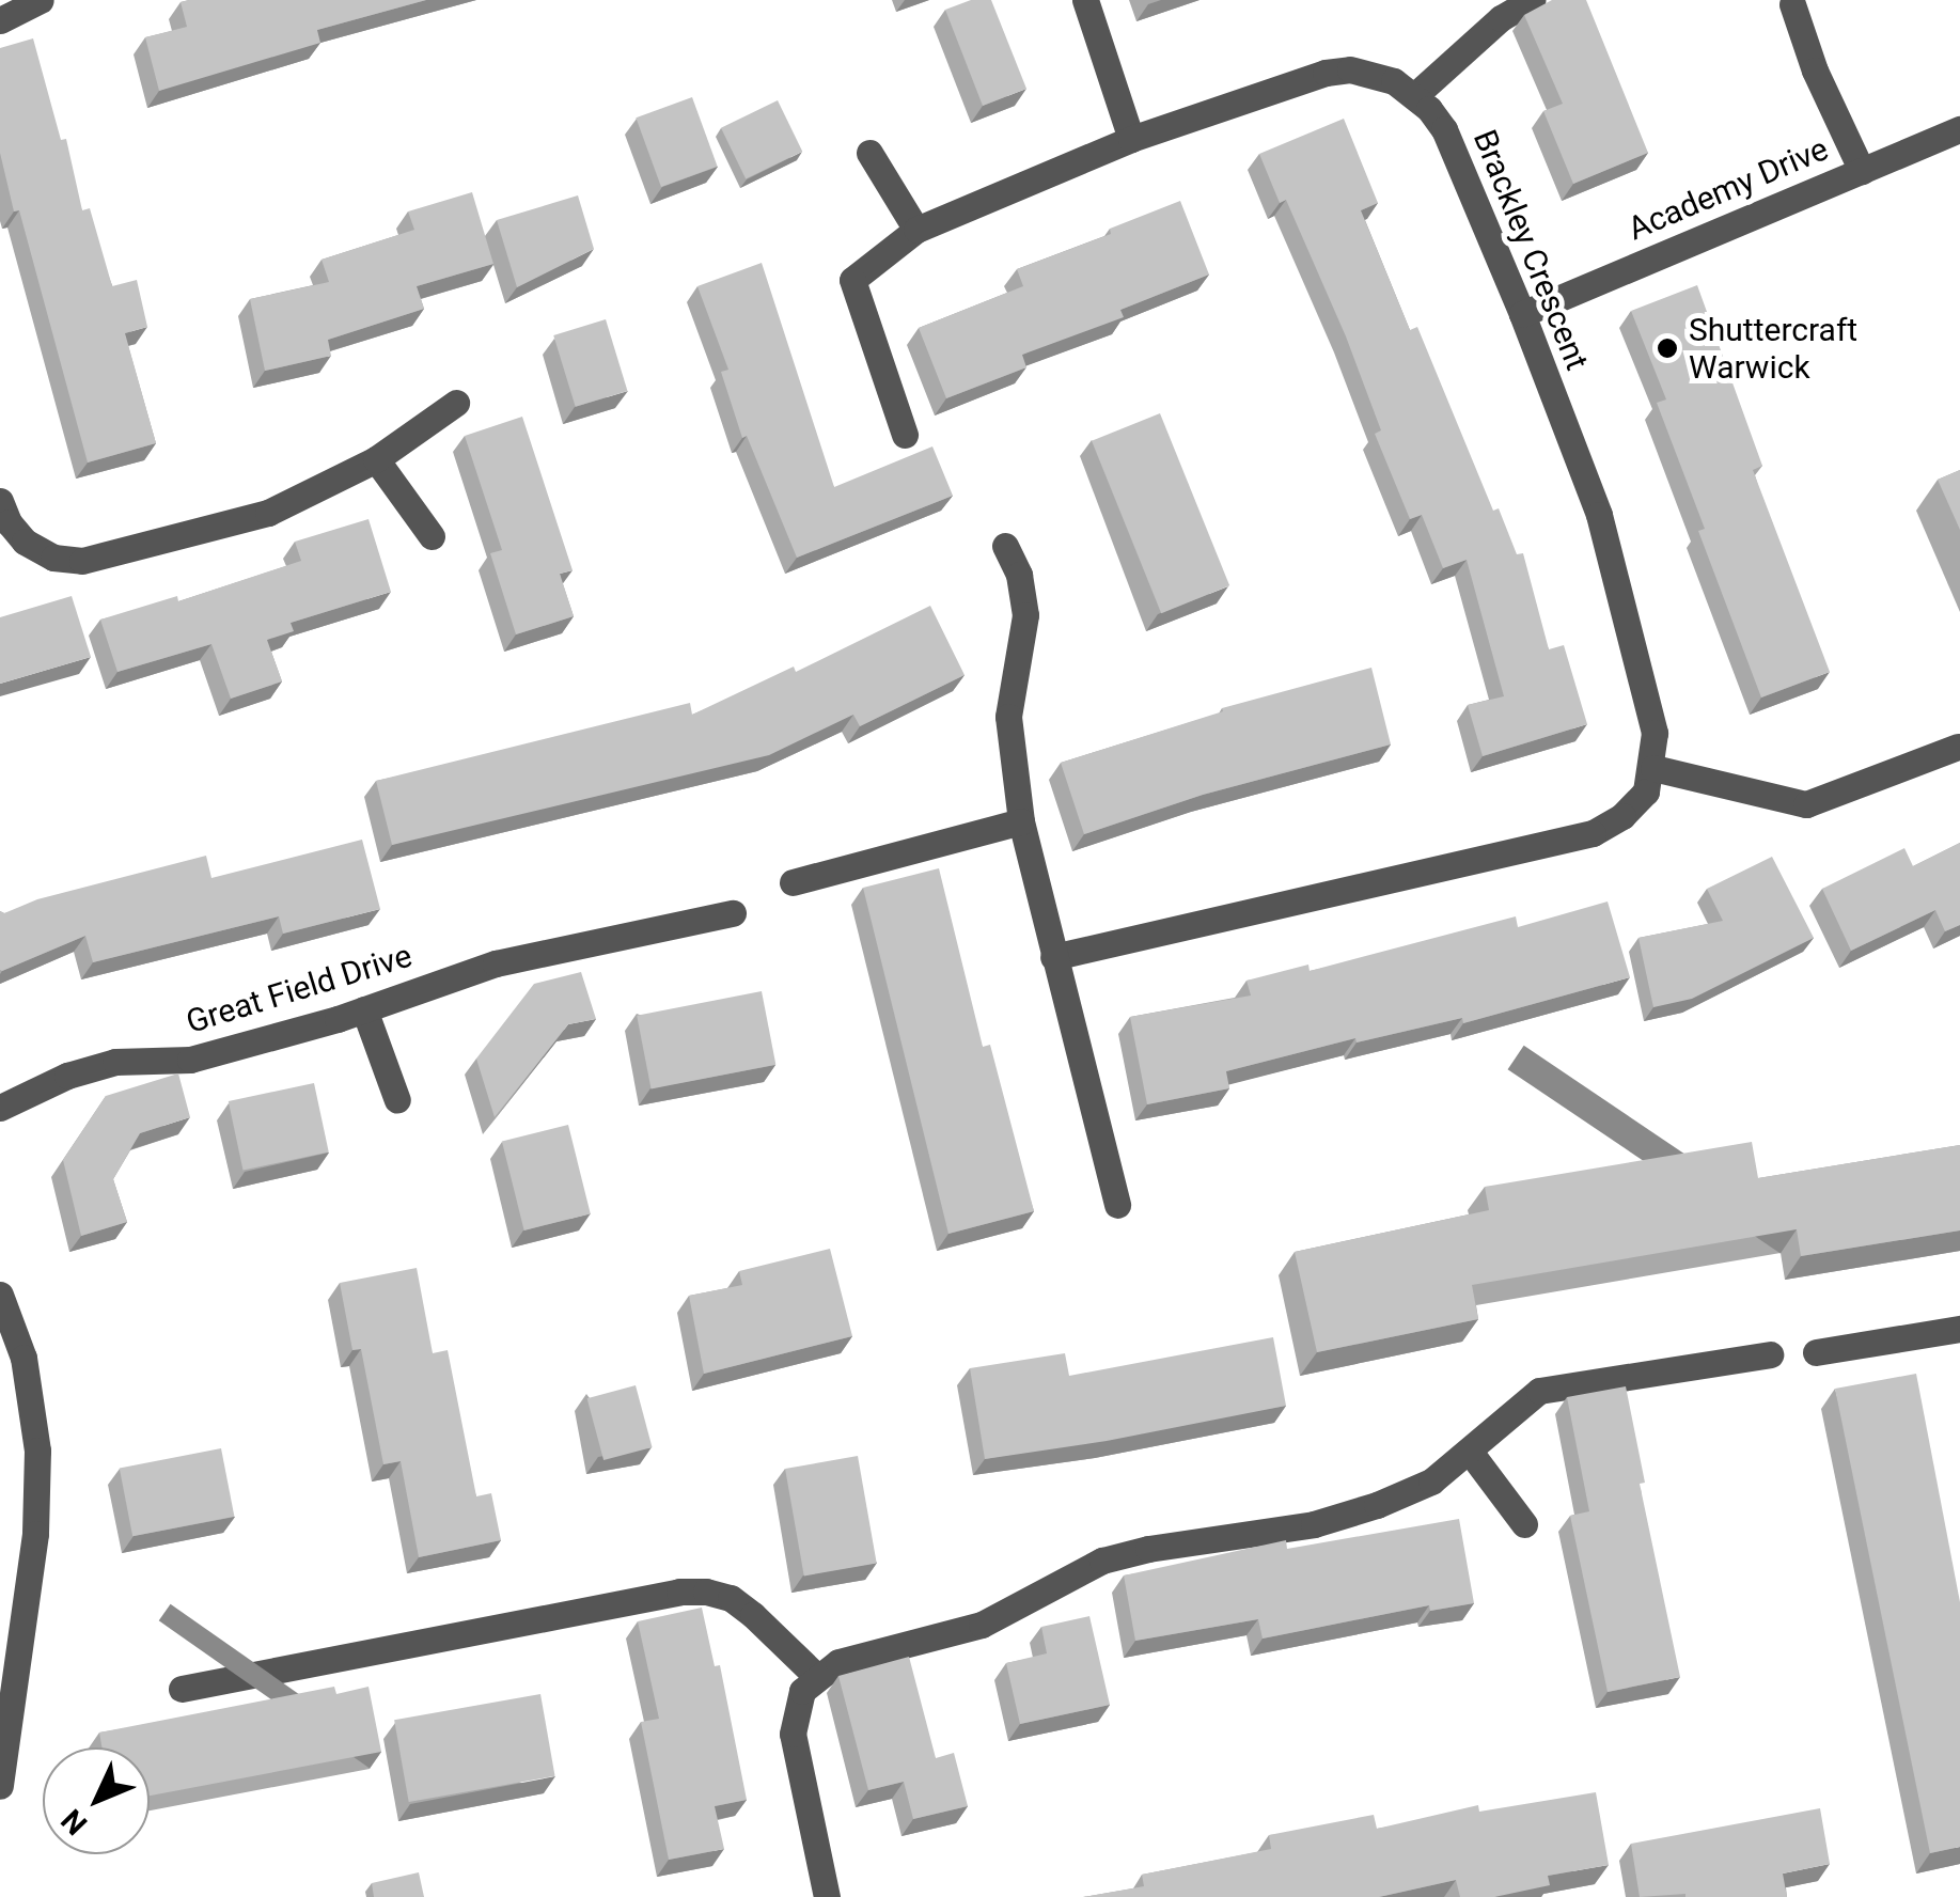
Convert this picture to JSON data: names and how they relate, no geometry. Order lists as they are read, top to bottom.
{
  "streets": {
    "street": ["Academy Drive", "Brackley Crescent", "Great Field Drive"]
  },
  "crossings": [
    ["Academy Drive", "Brackley Crescent"]
  ],
  "places": ["Shuttercraft Warwick"],
  "north": "bottom left"
}
